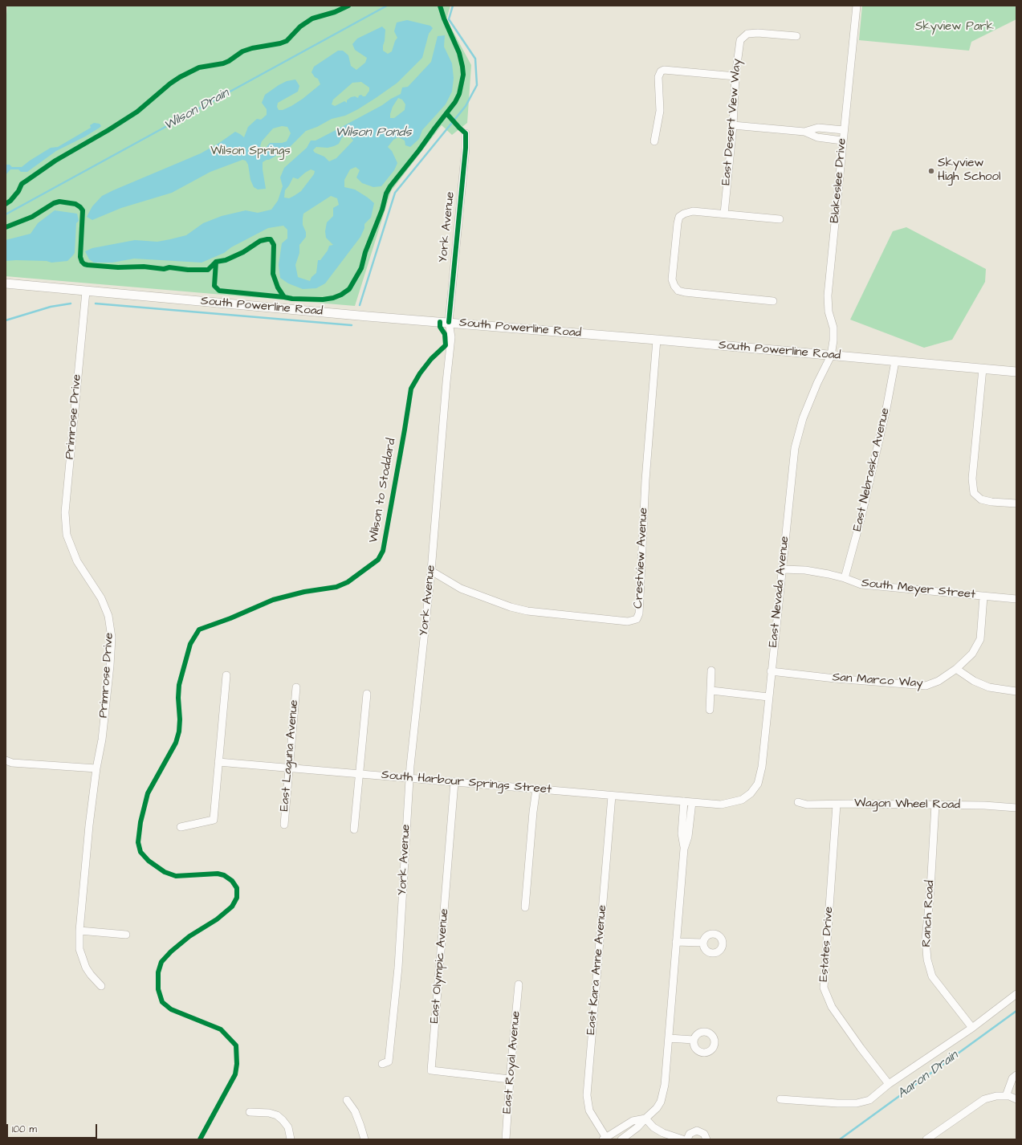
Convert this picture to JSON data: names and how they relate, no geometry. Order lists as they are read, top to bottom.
{
  "streets": {
    "street": [
      "East Desert View Way",
      "Blakeslee Drive",
      "York Avenue",
      "South Powerline Road",
      "Primrose Drive",
      "East Nebraska Avenue",
      "Crestview Avenue",
      "South Meyer Street",
      "East Nevada Avenue",
      "San Marco Way",
      "East Laguna Avenue",
      "South Harbour Springs Street",
      "Wagon Wheel Road",
      "Ranch Road",
      "Estates Drive",
      "East Olympic Avenue",
      "East Kara Anne Avenue",
      "East Royal Avenue"
    ],
    "cycle path": ["Wilson to Stoddard"]
  },
  "crossings": [
    ["Blakeslee Drive", "South Powerline Road"],
    ["Blakeslee Drive", "East Nevada Avenue"],
    ["York Avenue", "South Powerline Road"],
    ["York Avenue", "Crestview Avenue"],
    ["York Avenue", "South Harbour Springs Street"],
    ["South Powerline Road", "Primrose Drive"],
    ["South Powerline Road", "East Nebraska Avenue"],
    ["South Powerline Road", "Crestview Avenue"],
    ["South Powerline Road", "East Nevada Avenue"],
    ["East Nebraska Avenue", "South Meyer Street"],
    ["South Meyer Street", "East Nevada Avenue"],
    ["South Meyer Street", "San Marco Way"],
    ["East Nevada Avenue", "San Marco Way"],
    ["East Nevada Avenue", "South Harbour Springs Street"],
    ["East Laguna Avenue", "South Harbour Springs Street"],
    ["South Harbour Springs Street", "East Olympic Avenue"],
    ["South Harbour Springs Street", "East Kara Anne Avenue"],
    ["Wagon Wheel Road", "Ranch Road"],
    ["Wagon Wheel Road", "Estates Drive"],
    ["East Olympic Avenue", "East Royal Avenue"]
  ],
  "water": ["Wilson Drain", "Wilson Ponds", "Aaron Drain"],
  "parks": ["Skyview Park", "Wilson Springs"],
  "places": ["Skyview High School"],
  "scale_bar": "100 m"
}
